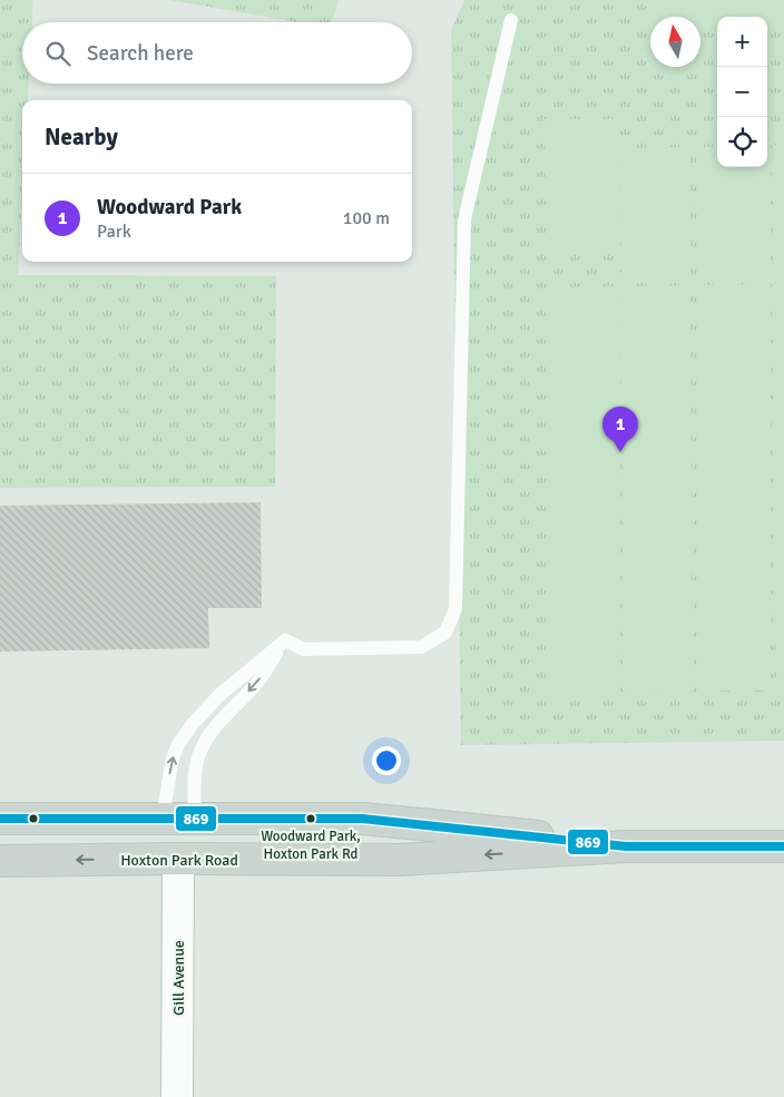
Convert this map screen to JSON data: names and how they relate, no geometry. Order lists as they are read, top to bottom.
{
  "streets": {
    "main road": ["Hoxton Park Road"],
    "street": ["Gill Avenue"]
  },
  "crossings": [
    ["Hoxton Park Road", "Gill Avenue"]
  ],
  "places": ["Woodward Park, Hoxton Park Rd"],
  "lines": ["transit line 869"],
  "north": "top",
  "page": {
    "map_buttons": ["+", "−"],
    "search": "Search here",
    "heading": "Nearby",
    "list": [
      {
        "mark": "1",
        "name": "Woodward Park",
        "note": "Park",
        "value": "100 m"
      }
    ],
    "pins": "1"
  }
}
